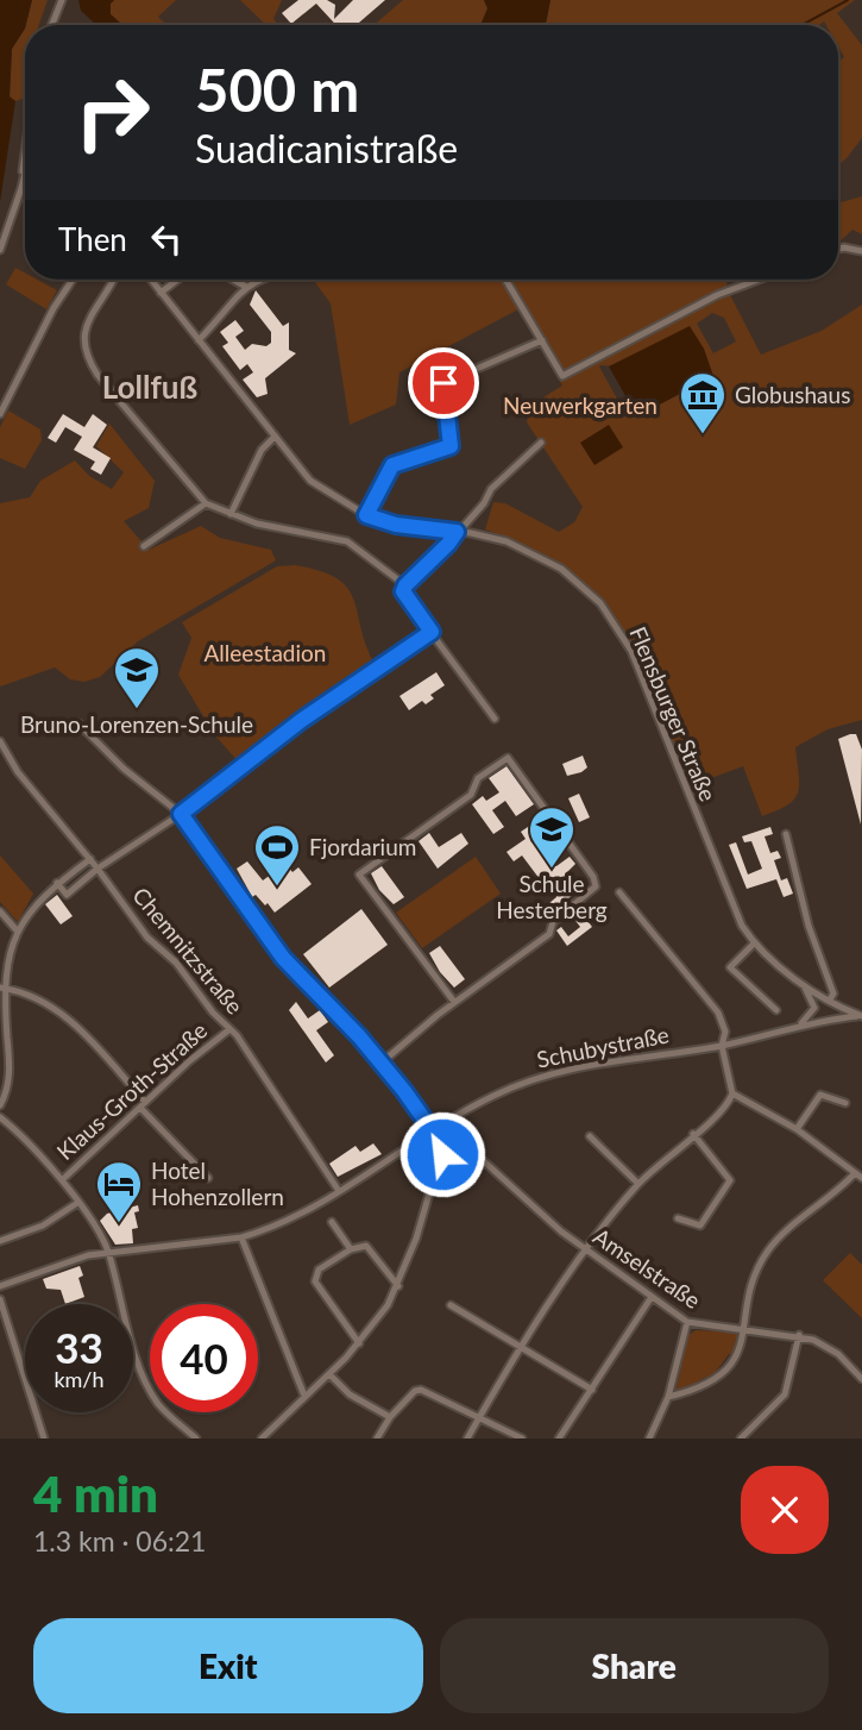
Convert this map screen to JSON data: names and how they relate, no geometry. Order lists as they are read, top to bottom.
{
  "streets": {
    "street": [
      "Flensburger Straße",
      "Chemnitzstraße",
      "Schubystraße",
      "Klaus-Groth-Straße",
      "Amselstraße"
    ]
  },
  "crossings": [
    ["Flensburger Straße", "Schubystraße"],
    ["Chemnitzstraße", "Schubystraße"],
    ["Chemnitzstraße", "Klaus-Groth-Straße"]
  ],
  "districts": ["Lollfuß"],
  "parks": ["Neuwerkgarten", "Alleestadion"],
  "places": {
    "museum": ["Globushaus"],
    "school or university": ["Bruno-Lorenzen-Schule", "Schule Hesterberg"],
    "sports": ["Fjordarium"],
    "hotel": ["Hotel Hohenzollern"]
  },
  "page": {
    "turn": ["500 m", "Suadicanistraße"],
    "then": "Then",
    "speed": "33 km/h",
    "limit": "40",
    "heading": ["4 min", "1.3 km · 06:21"],
    "buttons": ["Exit", "Share"]
  }
}
